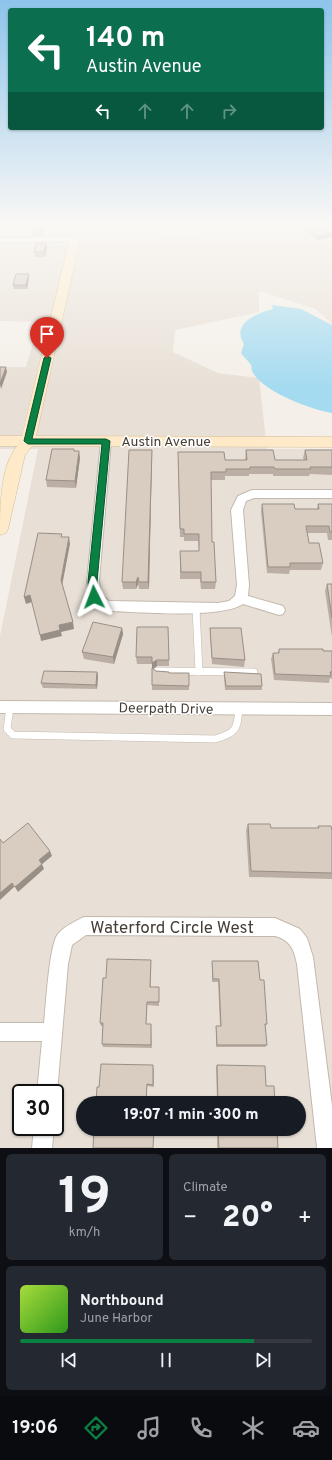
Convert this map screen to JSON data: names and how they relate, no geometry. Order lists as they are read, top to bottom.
{
  "streets": {
    "street": ["Austin Avenue", "Deerpath Drive", "Waterford Circle West"]
  },
  "page": {
    "turn": ["140 m", "Austin Avenue"],
    "limit": "30",
    "trip": "19:07 · 1 min · 300 m",
    "tile": [
      ["19", "km/h"],
      "Climate"
    ],
    "heat": ["−", "20°", "+"],
    "song": ["Northbound", "June Harbor"],
    "tabs": "19:06"
  }
}
